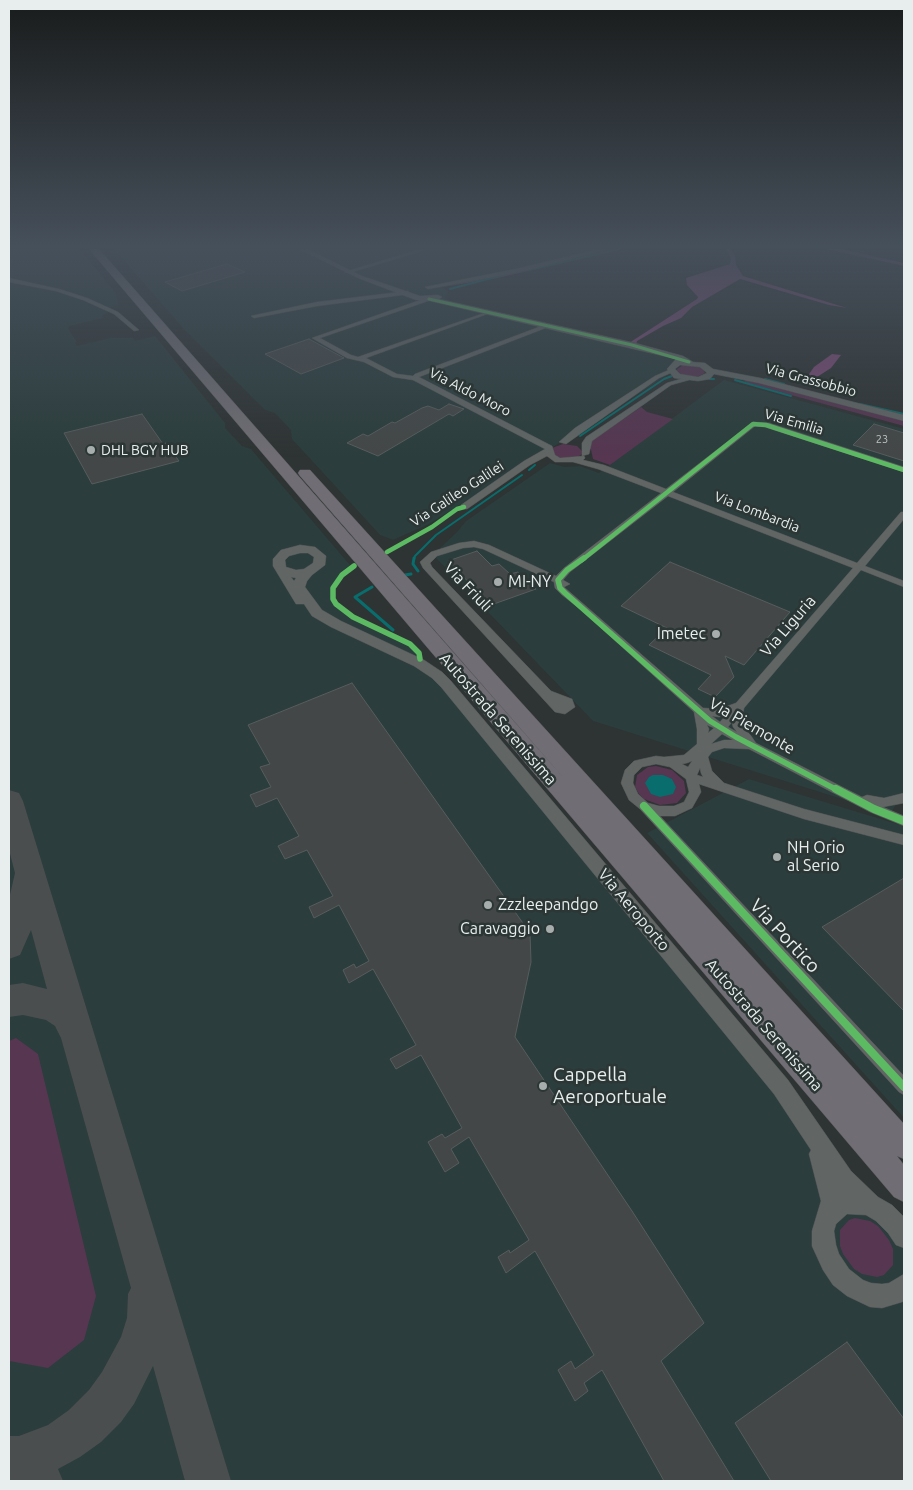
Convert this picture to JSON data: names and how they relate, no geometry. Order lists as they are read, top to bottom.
{
  "streets": {
    "highway": ["Autostrada Serenissima"],
    "main road": ["Via Aeroporto"],
    "street": [
      "Via Grassobbio",
      "Via Aldo Moro",
      "Via Emilia",
      "Via Galileo Galilei",
      "Via Lombardia",
      "Via Friuli",
      "Via Liguria",
      "Via Piemonte",
      "Via Portico"
    ]
  },
  "crossings": [
    ["Via Aldo Moro", "Via Galileo Galilei"],
    ["Via Aldo Moro", "Via Lombardia"],
    ["Via Emilia", "Via Lombardia"],
    ["Via Lombardia", "Via Liguria"],
    ["Via Friuli", "Via Piemonte"],
    ["Via Liguria", "Via Piemonte"],
    ["Via Liguria", "Via Portico"]
  ],
  "places": [
    "DHL BGY HUB",
    "MI-NY",
    "Imetec",
    "NH Orio al Serio",
    "Zzzleepandgo",
    "Caravaggio",
    "Cappella Aeroportuale"
  ],
  "house_numbers": ["23"]
}
